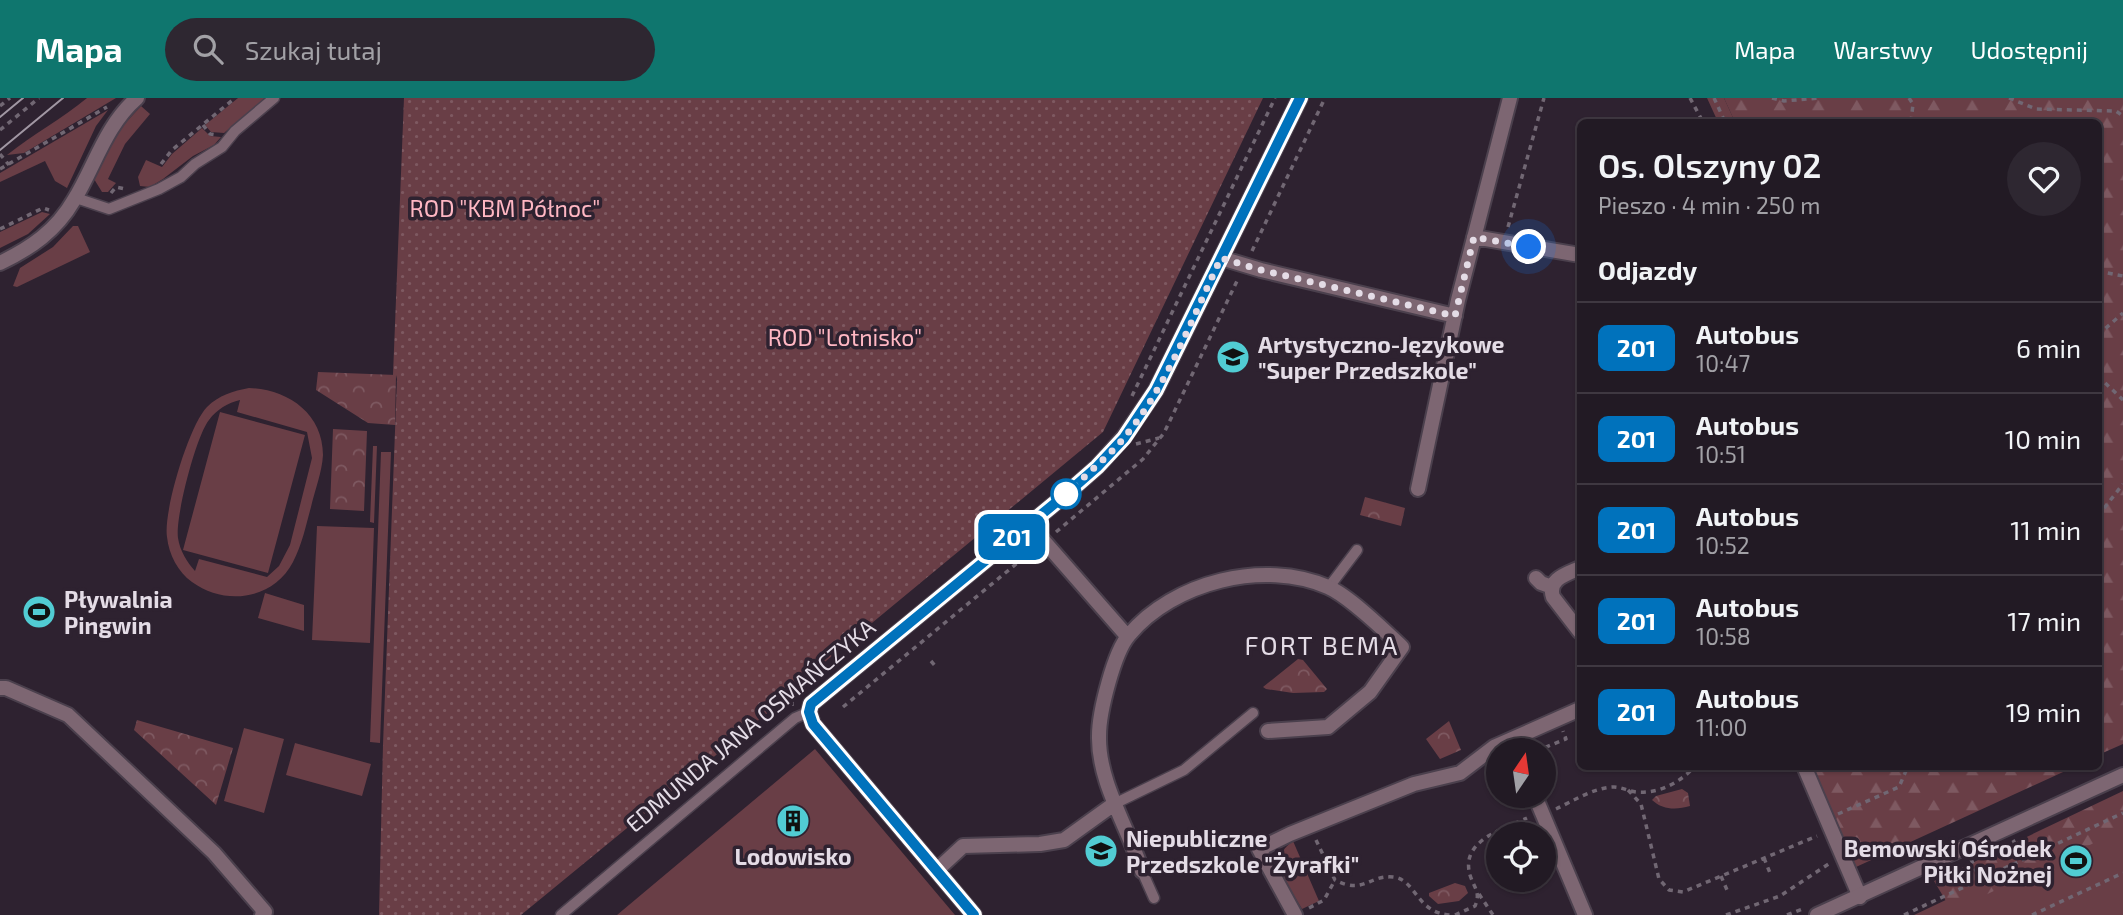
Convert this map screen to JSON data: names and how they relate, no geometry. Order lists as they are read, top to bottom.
{
  "streets": {
    "street": ["EDMUNDA JANA OSMAŃCZYKA"]
  },
  "districts": ["FORT BEMA"],
  "parks": ["ROD \"KBM Północ\"", "ROD \"Lotnisko\""],
  "places": {
    "school or university": ["Artystyczno-Językowe \"Super Przedszkole\"", "Niepubliczne Przedszkole \"Żyrafki\""],
    "sports": ["Pływalnia Pingwin", "Bemowski Ośrodek Piłki Nożnej"],
    "building": ["Lodowisko"]
  },
  "lines": ["bus line 201"],
  "north": "top",
  "page": {
    "header": "Mapa",
    "search": "Szukaj tutaj",
    "nav": ["Mapa", "Warstwy", "Udostępnij"],
    "on_map": "201",
    "heading": [
      ["Os. Olszyny 02", "Pieszo · 4 min · 250 m"],
      "Odjazdy"
    ],
    "list": [
      {
        "mark": "201",
        "name": "Autobus",
        "note": "10:47",
        "value": "6 min"
      },
      {
        "mark": "201",
        "name": "Autobus",
        "note": "10:51",
        "value": "10 min"
      },
      {
        "mark": "201",
        "name": "Autobus",
        "note": "10:52",
        "value": "11 min"
      },
      {
        "mark": "201",
        "name": "Autobus",
        "note": "10:58",
        "value": "17 min"
      },
      {
        "mark": "201",
        "name": "Autobus",
        "note": "11:00",
        "value": "19 min"
      }
    ]
  }
}
